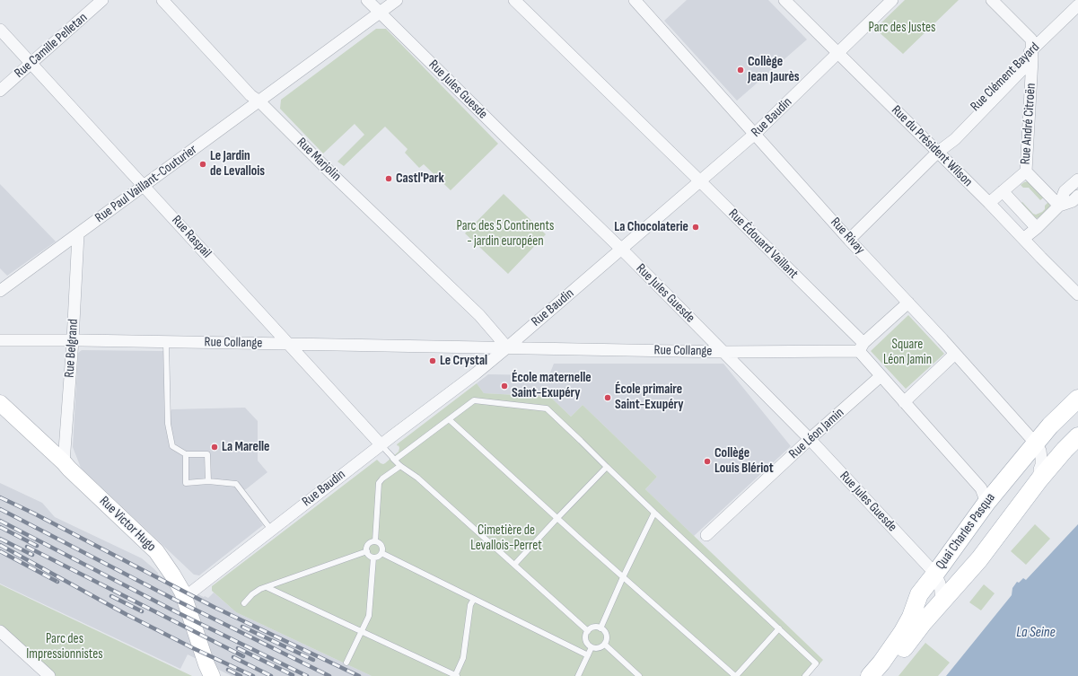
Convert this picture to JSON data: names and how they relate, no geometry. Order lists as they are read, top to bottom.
{
  "streets": {
    "main road": ["Rue Victor Hugo", "Quai Charles Pasqua"],
    "street": [
      "Rue Camille Pelletan",
      "Rue Clément Bayard",
      "Rue Jules Guesde",
      "Rue Baudin",
      "Rue André Citroën",
      "Rue du Président Wilson",
      "Rue Marjolin",
      "Rue Paul Vaillant-Couturier",
      "Rue Rivay",
      "Rue Raspail",
      "Rue Édouard Vaillant",
      "Rue Collange",
      "Rue Belgrand",
      "Rue Léon Jamin"
    ]
  },
  "crossings": [
    ["Rue Camille Pelletan", "Rue Raspail"],
    ["Rue Clément Bayard", "Rue André Citroën"],
    ["Rue Clément Bayard", "Rue du Président Wilson"],
    ["Rue Clément Bayard", "Rue Rivay"],
    ["Rue Jules Guesde", "Rue Baudin"],
    ["Rue Jules Guesde", "Rue Paul Vaillant-Couturier"],
    ["Rue Jules Guesde", "Rue Collange"],
    ["Rue Jules Guesde", "Rue Léon Jamin"],
    ["Rue Jules Guesde", "Quai Charles Pasqua"],
    ["Rue Baudin", "Rue du Président Wilson"],
    ["Rue Baudin", "Rue Marjolin"],
    ["Rue Baudin", "Rue Rivay"],
    ["Rue Baudin", "Rue Raspail"],
    ["Rue Baudin", "Rue Édouard Vaillant"],
    ["Rue Baudin", "Rue Collange"],
    ["Rue Baudin", "Rue Victor Hugo"],
    ["Rue André Citroën", "Rue du Président Wilson"],
    ["Rue Marjolin", "Rue Paul Vaillant-Couturier"],
    ["Rue Marjolin", "Rue Collange"],
    ["Rue Paul Vaillant-Couturier", "Rue Raspail"],
    ["Rue Paul Vaillant-Couturier", "Rue Belgrand"],
    ["Rue Rivay", "Quai Charles Pasqua"],
    ["Rue Raspail", "Rue Collange"],
    ["Rue Édouard Vaillant", "Rue Collange"],
    ["Rue Édouard Vaillant", "Rue Léon Jamin"],
    ["Rue Édouard Vaillant", "Quai Charles Pasqua"],
    ["Rue Collange", "Rue Belgrand"],
    ["Rue Belgrand", "Rue Victor Hugo"]
  ],
  "water": ["La Seine"],
  "parks": [
    "Parc des Justes",
    "Parc des 5 Continents - jardin européen",
    "Square Léon Jamin",
    "Cimetière de Levallois-Perret",
    "Parc des Impressionnistes"
  ],
  "places": [
    "Collège Jean Jaurès",
    "Le Jardin de Levallois",
    "Castl'Park",
    "La Chocolaterie",
    "Le Crystal",
    "École maternelle Saint-Exupéry",
    "École primaire Saint-Exupéry",
    "La Marelle",
    "Collège Louis Blériot"
  ]
}
